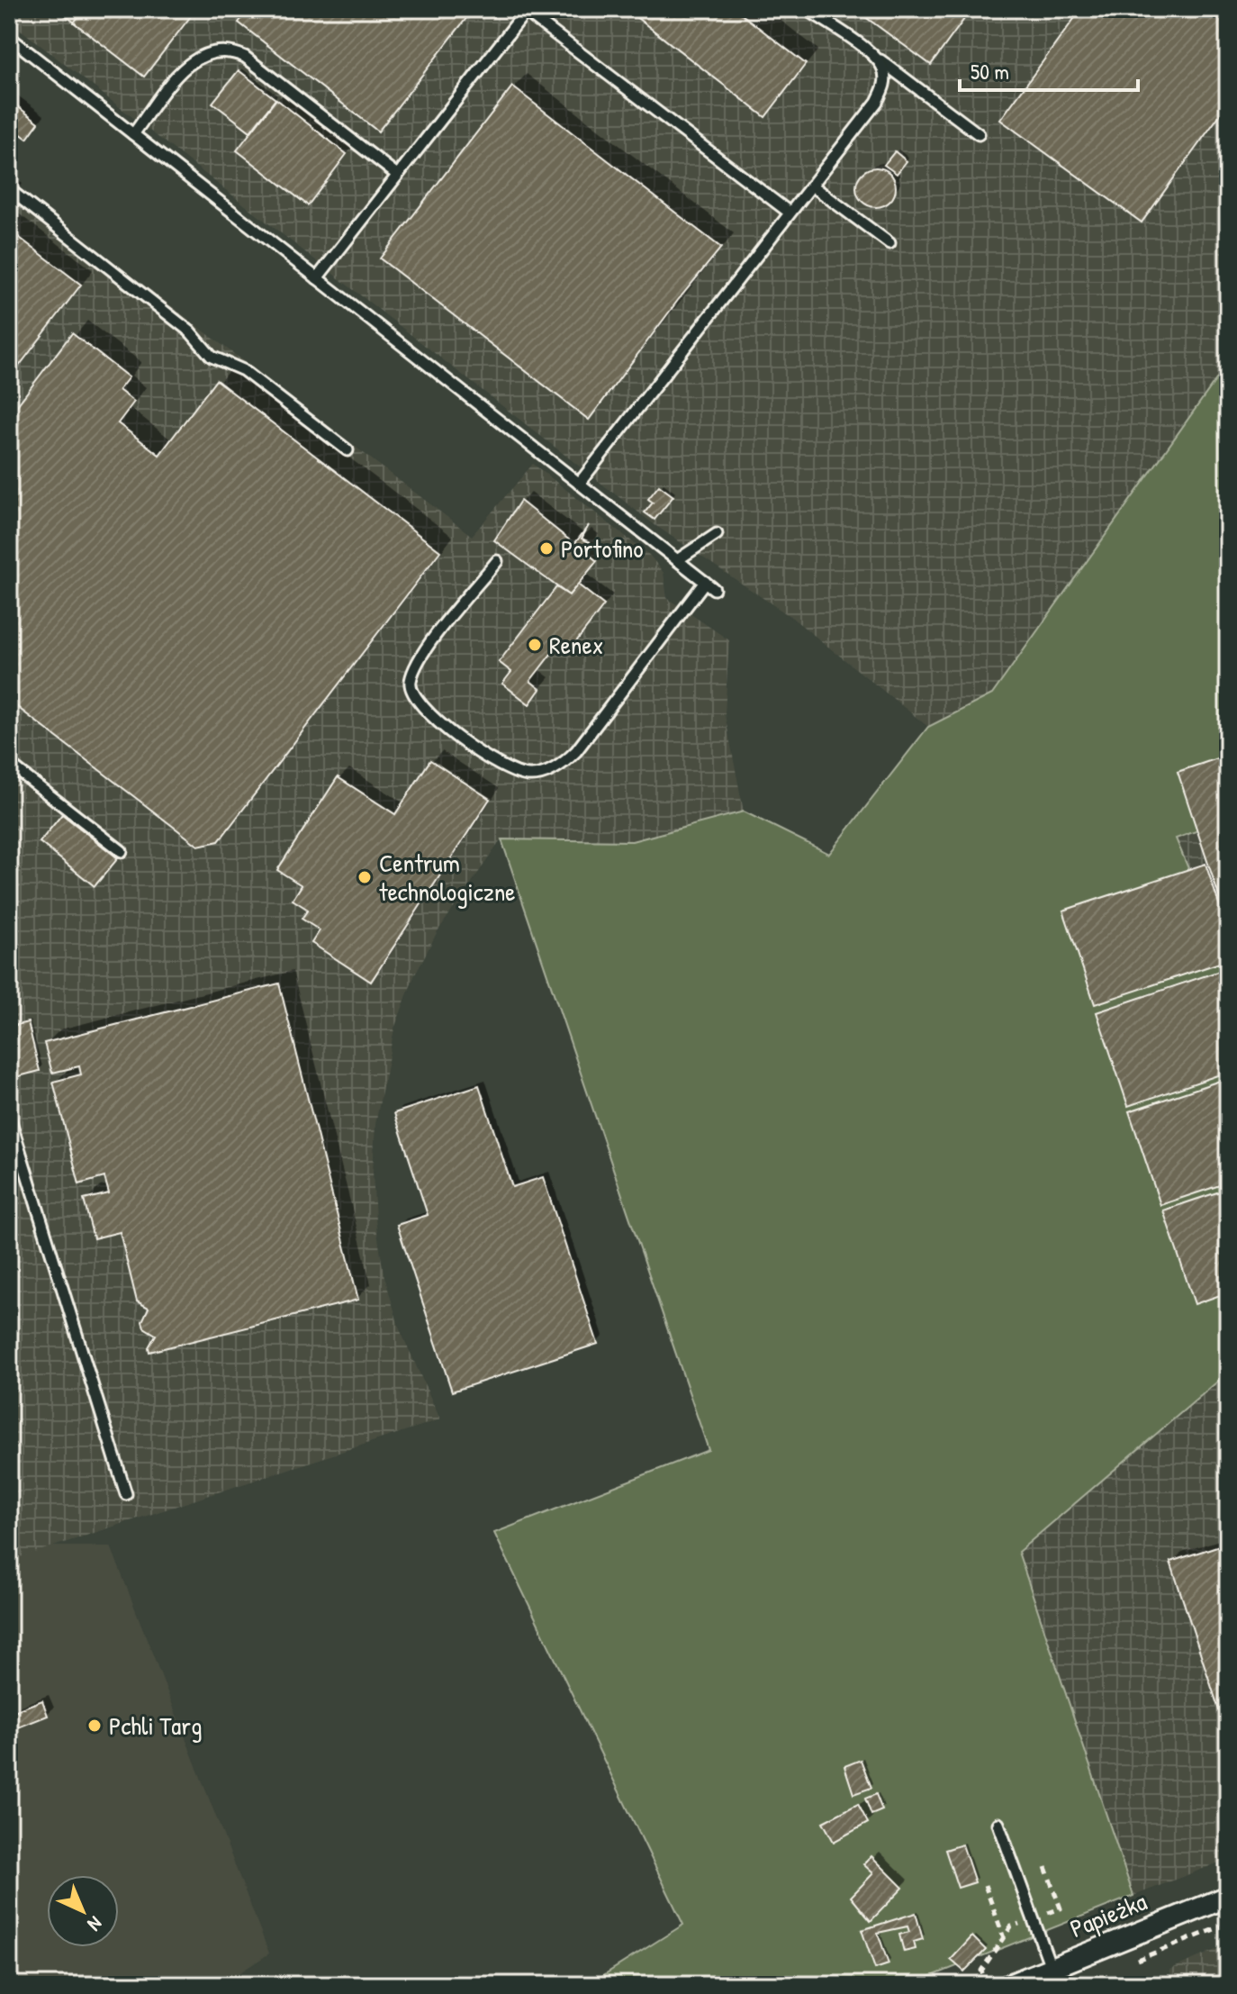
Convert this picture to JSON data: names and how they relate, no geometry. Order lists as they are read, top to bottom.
{
  "streets": {
    "street": ["Papieżka"]
  },
  "places": [
    "Portofino",
    "Renex",
    "Centrum technologiczne",
    "Pchli Targ"
  ],
  "scale_bar": "50 m",
  "north": "bottom right"
}
